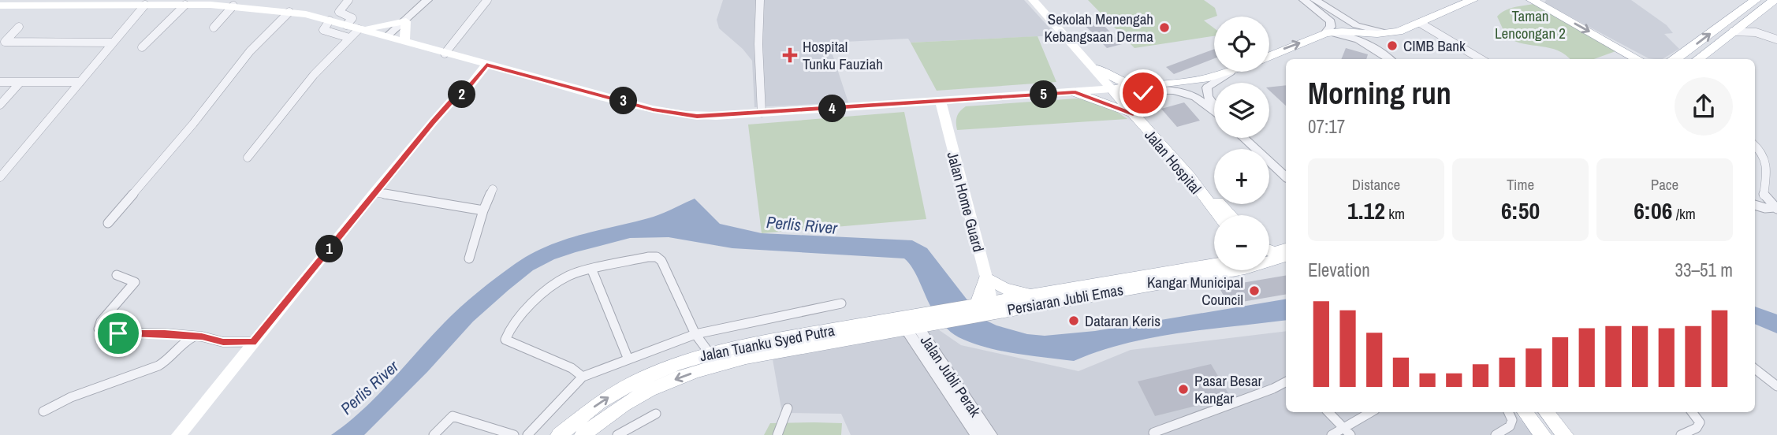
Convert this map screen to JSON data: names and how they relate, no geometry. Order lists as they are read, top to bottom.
{
  "streets": {
    "main road": [
      "Jalan Hospital",
      "Jalan Home Guard",
      "Persiaran Jubli Emas",
      "Jalan Tuanku Syed Putra"
    ],
    "street": ["Jalan Jubli Perak"]
  },
  "crossings": [
    ["Persiaran Jubli Emas", "Jalan Tuanku Syed Putra"],
    ["Jalan Tuanku Syed Putra", "Jalan Jubli Perak"]
  ],
  "water": ["Perlis River"],
  "parks": ["Taman Lencongan 2"],
  "places": {
    "other": [
      "Sekolah Menengah Kebangsaan Derma",
      "CIMB Bank",
      "Kangar Municipal Council",
      "Dataran Keris",
      "Pasar Besar Kangar"
    ],
    "health": ["Hospital Tunku Fauziah"]
  },
  "page": {
    "map_buttons": ["+", "−"],
    "heading": ["Morning run", "07:17"],
    "pins": [
      "2",
      "5",
      "3",
      "4",
      "1"
    ],
    "stats": [
      ["Distance", "1.12 km"],
      ["Time", "6:50"],
      ["Pace", "6:06 /km"]
    ],
    "chart": ["Elevation", "33–51 m"]
  }
}
